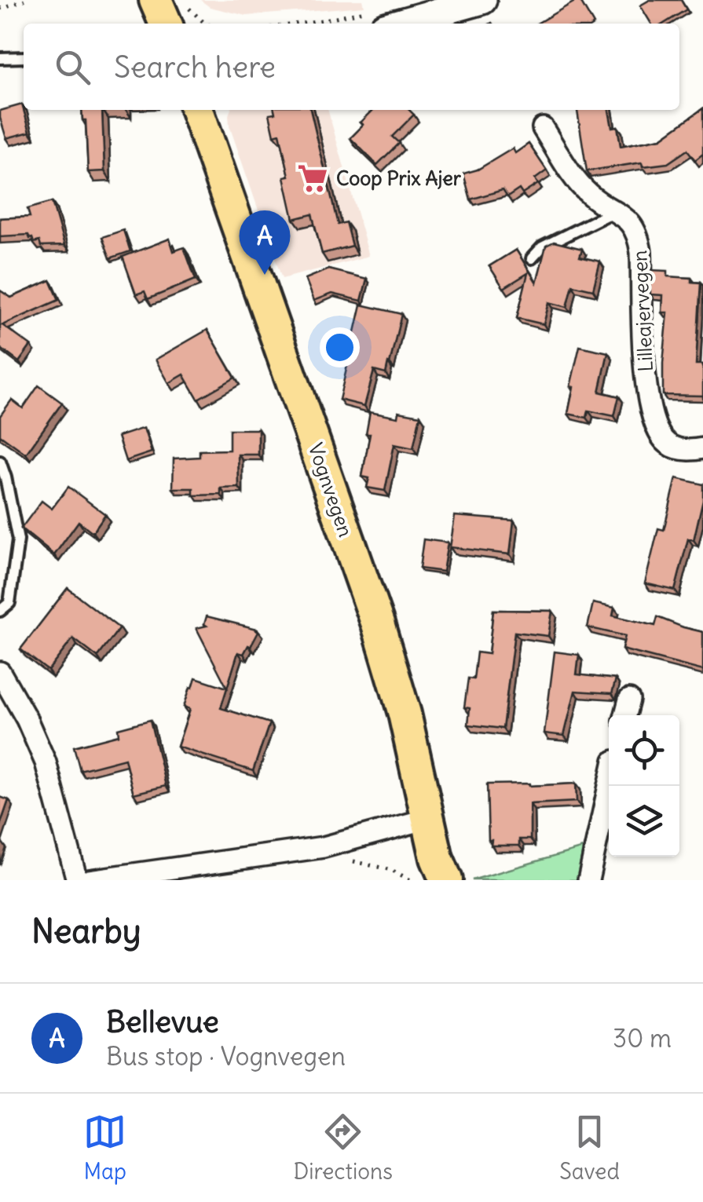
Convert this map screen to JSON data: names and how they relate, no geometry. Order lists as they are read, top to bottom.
{
  "streets": {
    "main road": ["Vognvegen"],
    "street": ["Lilleajervegen"]
  },
  "places": {
    "supermarket": ["Coop Prix Ajer"]
  },
  "page": {
    "search": "Search here",
    "pins": "A",
    "heading": "Nearby",
    "list": [
      {
        "mark": "A",
        "name": "Bellevue",
        "note": "Bus stop · Vognvegen",
        "value": "30 m"
      }
    ],
    "nav": ["Map", "Directions", "Saved"]
  }
}
